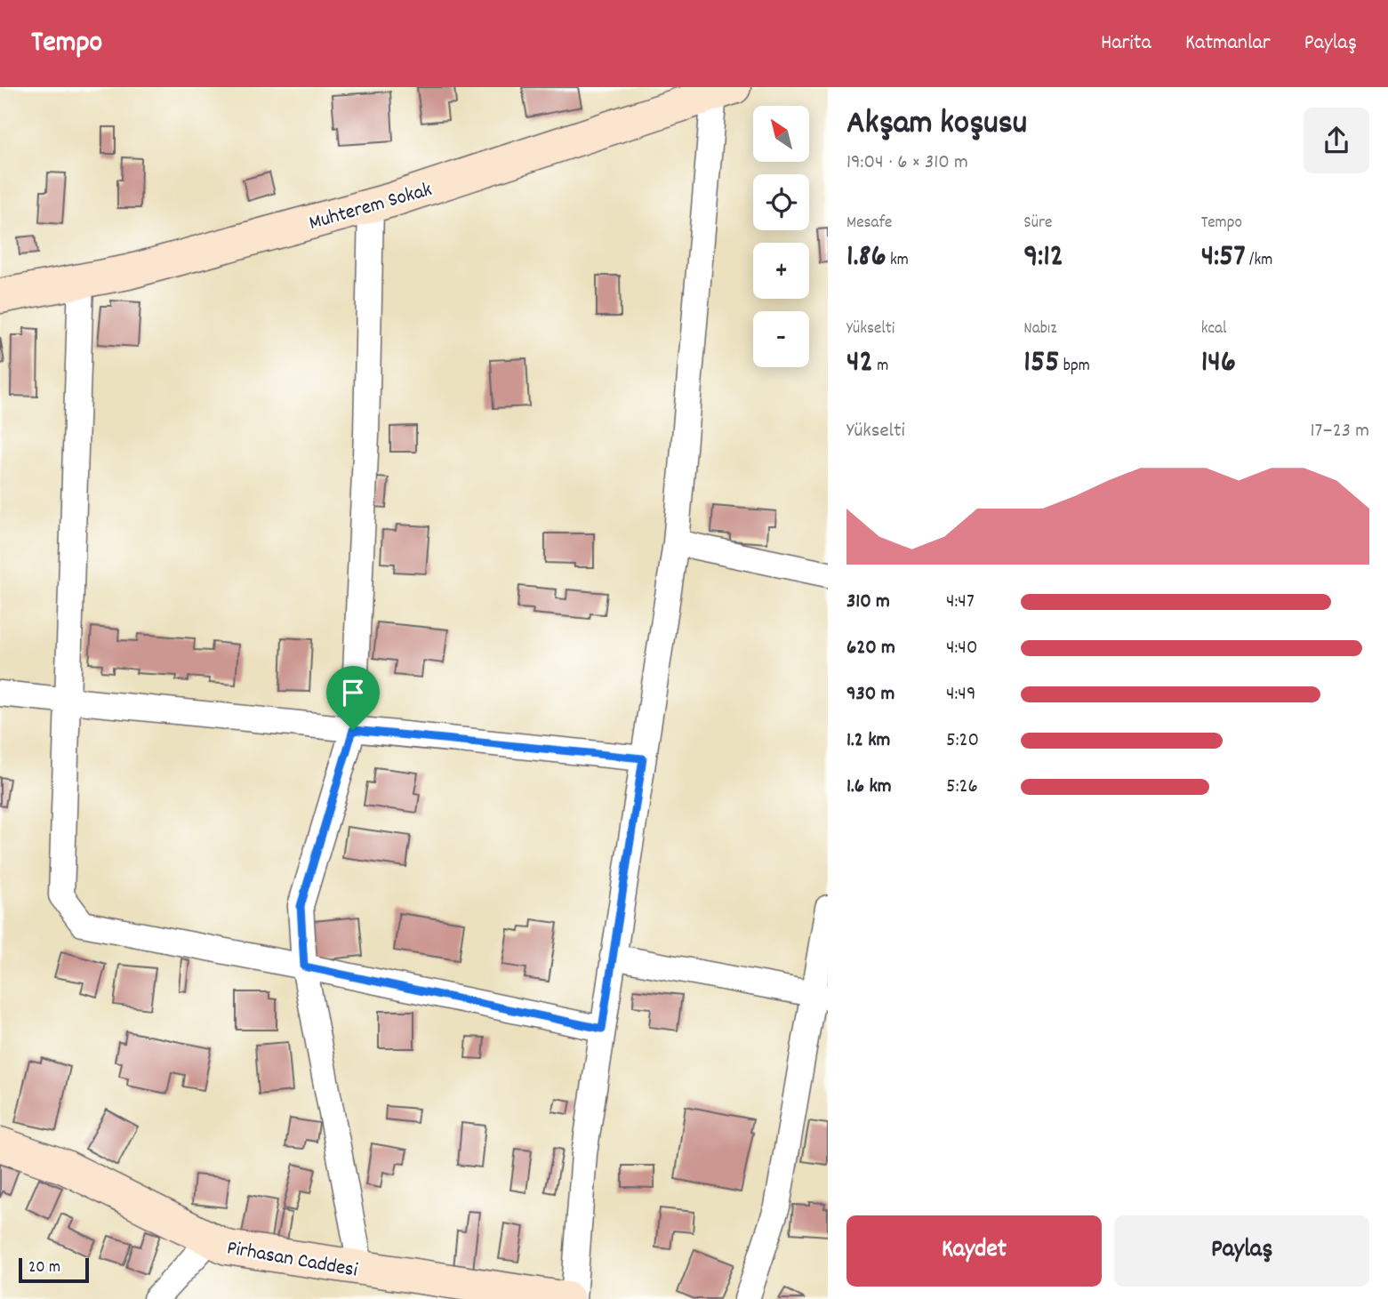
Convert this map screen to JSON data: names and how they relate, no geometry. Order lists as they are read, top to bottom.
{
  "streets": {
    "street": ["Muhterem Sokak", "Pirhasan Caddesi"]
  },
  "scale_bar": "20 m",
  "north": "top left",
  "page": {
    "header": "Tempo",
    "nav": ["Harita", "Katmanlar", "Paylaş"],
    "heading": ["Akşam koşusu", "19:04 · 6 × 310 m"],
    "map_buttons": ["+", "−"],
    "stats": [
      ["Mesafe", "1.86 km"],
      ["Süre", "9:12"],
      ["Tempo", "4:57 /km"],
      ["Yükselti", "42 m"],
      ["Nabız", "155 bpm"],
      ["kcal", "146"]
    ],
    "chart": ["Yükselti", "17–23 m"],
    "list": [
      {
        "name": "310 m",
        "note": "4:47"
      },
      {
        "name": "620 m",
        "note": "4:40"
      },
      {
        "name": "930 m",
        "note": "4:49"
      },
      {
        "name": "1.2 km",
        "note": "5:20"
      },
      {
        "name": "1.6 km",
        "note": "5:26"
      }
    ],
    "buttons": ["Kaydet", "Paylaş"],
    "scale": "20 m"
  }
}
